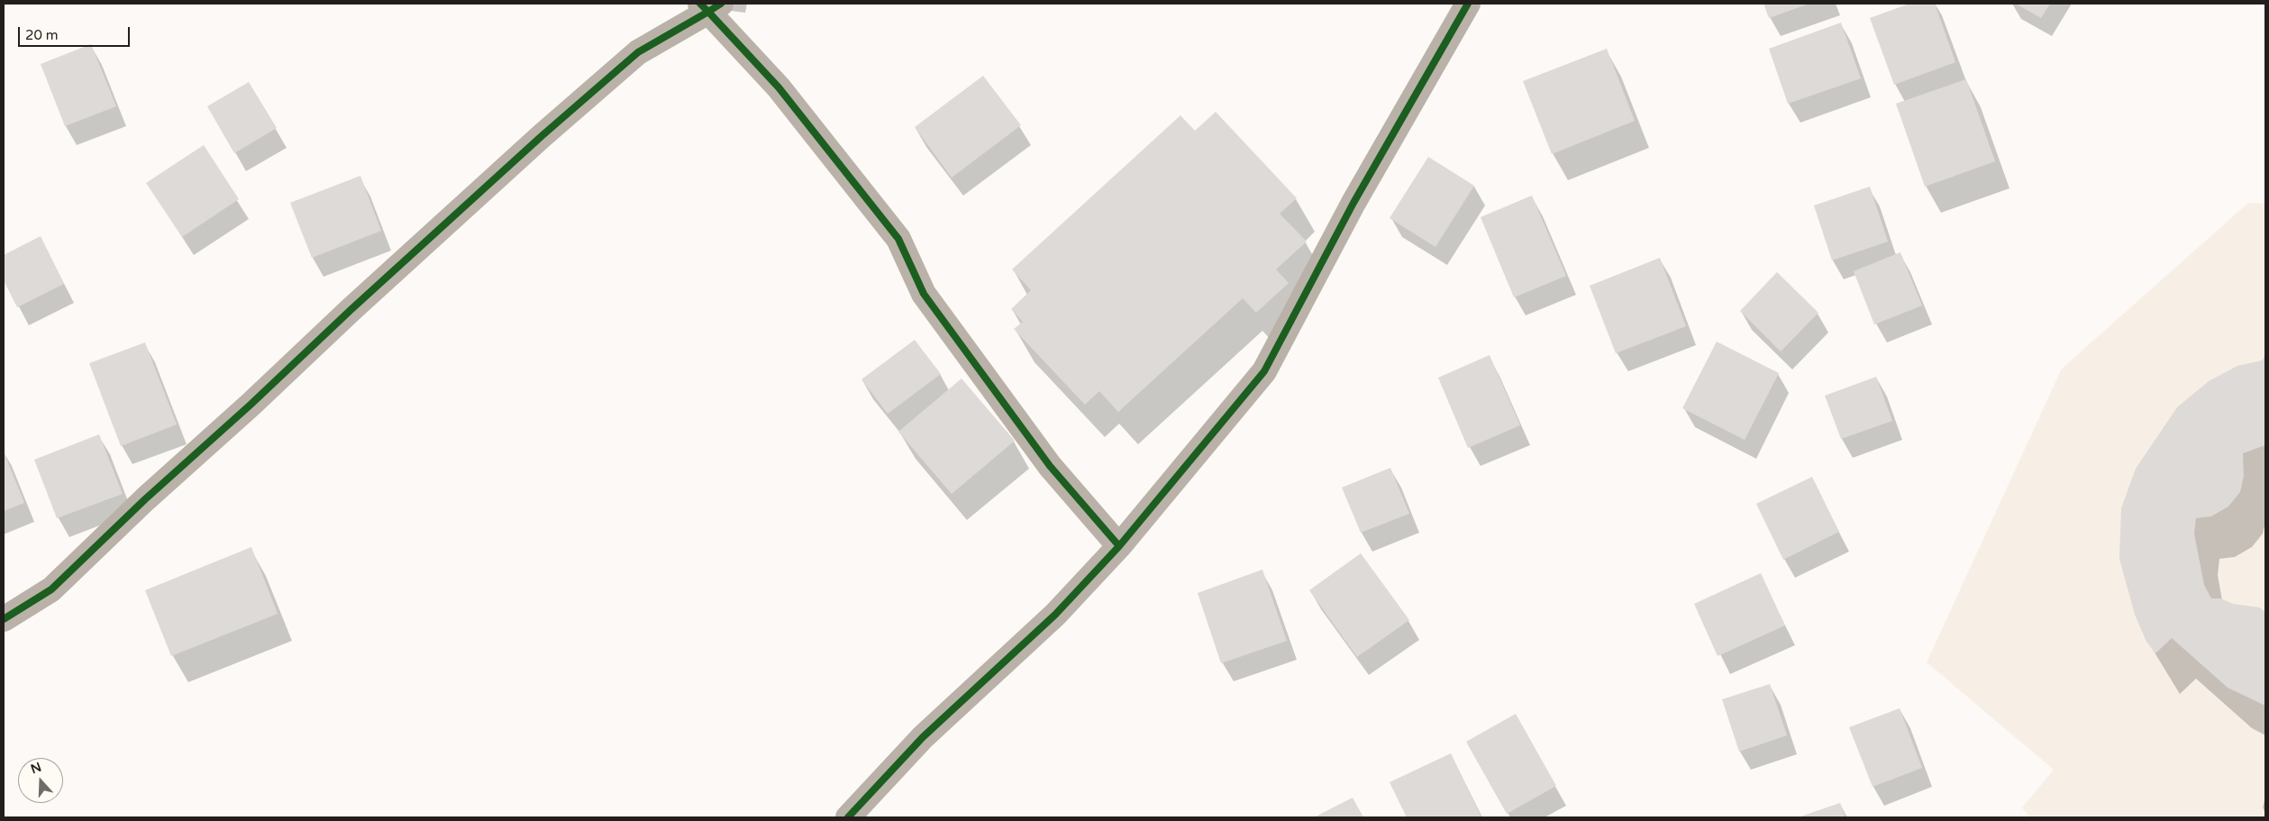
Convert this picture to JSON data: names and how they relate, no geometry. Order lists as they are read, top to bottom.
{
  "scale_bar": "20 m",
  "north": "top"
}
